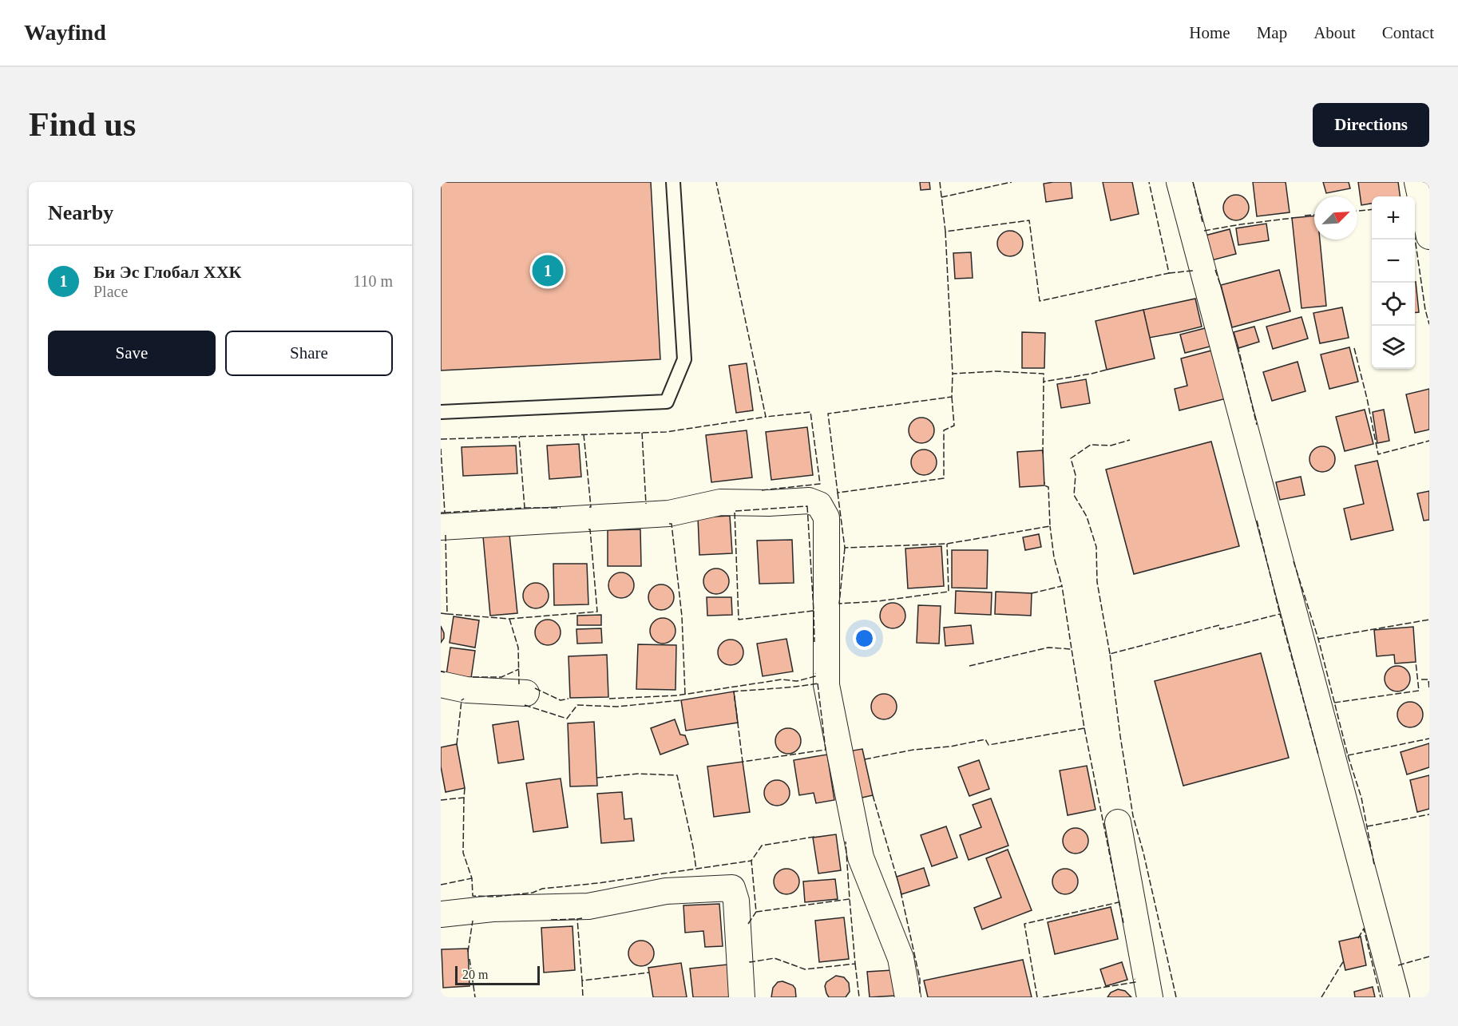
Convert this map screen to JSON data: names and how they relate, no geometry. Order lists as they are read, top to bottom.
{
  "scale_bar": "20 m",
  "north": "top right",
  "page": {
    "header": "Wayfind",
    "nav": [
      "Home",
      "Map",
      "About",
      "Contact"
    ],
    "buttons": [
      "Directions",
      ["Save", "Share"]
    ],
    "title": "Find us",
    "heading": "Nearby",
    "map_buttons": ["+", "−"],
    "list": [
      {
        "mark": "1",
        "name": "Би Эс Глобал ХХК",
        "note": "Place",
        "value": "110 m"
      }
    ],
    "pins": "1",
    "scale": "20 m"
  }
}
